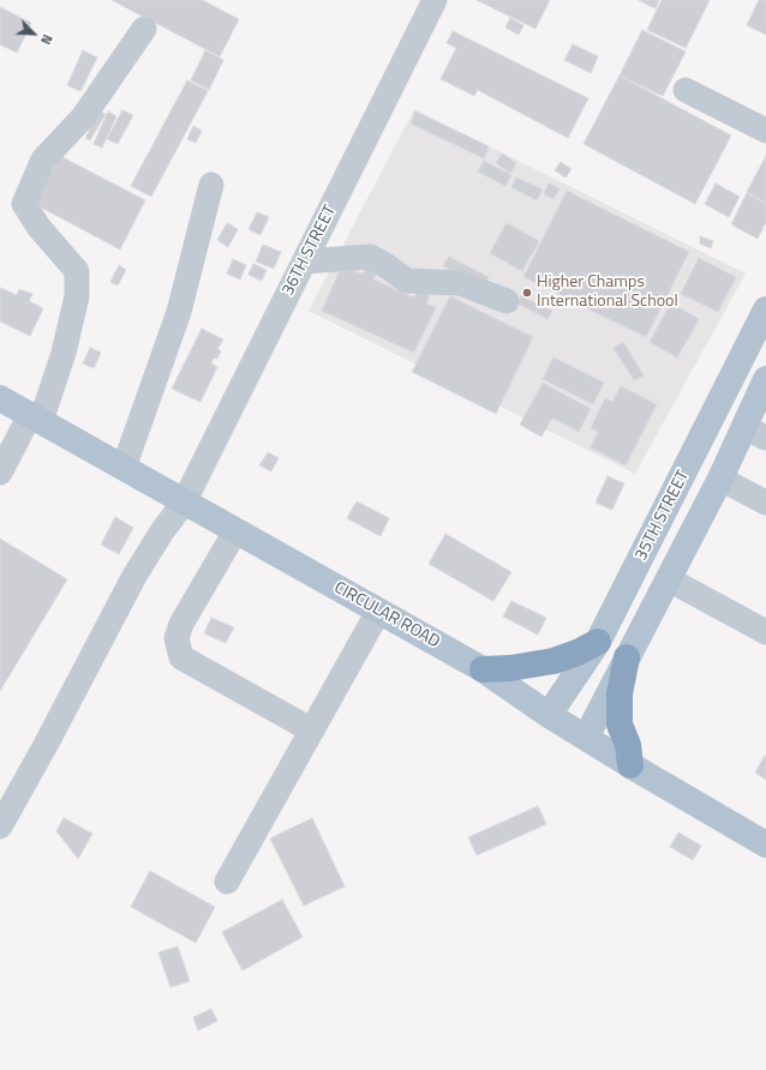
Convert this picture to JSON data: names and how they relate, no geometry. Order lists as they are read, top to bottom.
{
  "streets": {
    "main road": ["35TH STREET", "CIRCULAR ROAD"],
    "street": ["36TH STREET"]
  },
  "crossings": [
    ["36TH STREET", "CIRCULAR ROAD"],
    ["35TH STREET", "CIRCULAR ROAD"]
  ],
  "places": ["Higher Champs International School"],
  "north": "bottom right"
}
